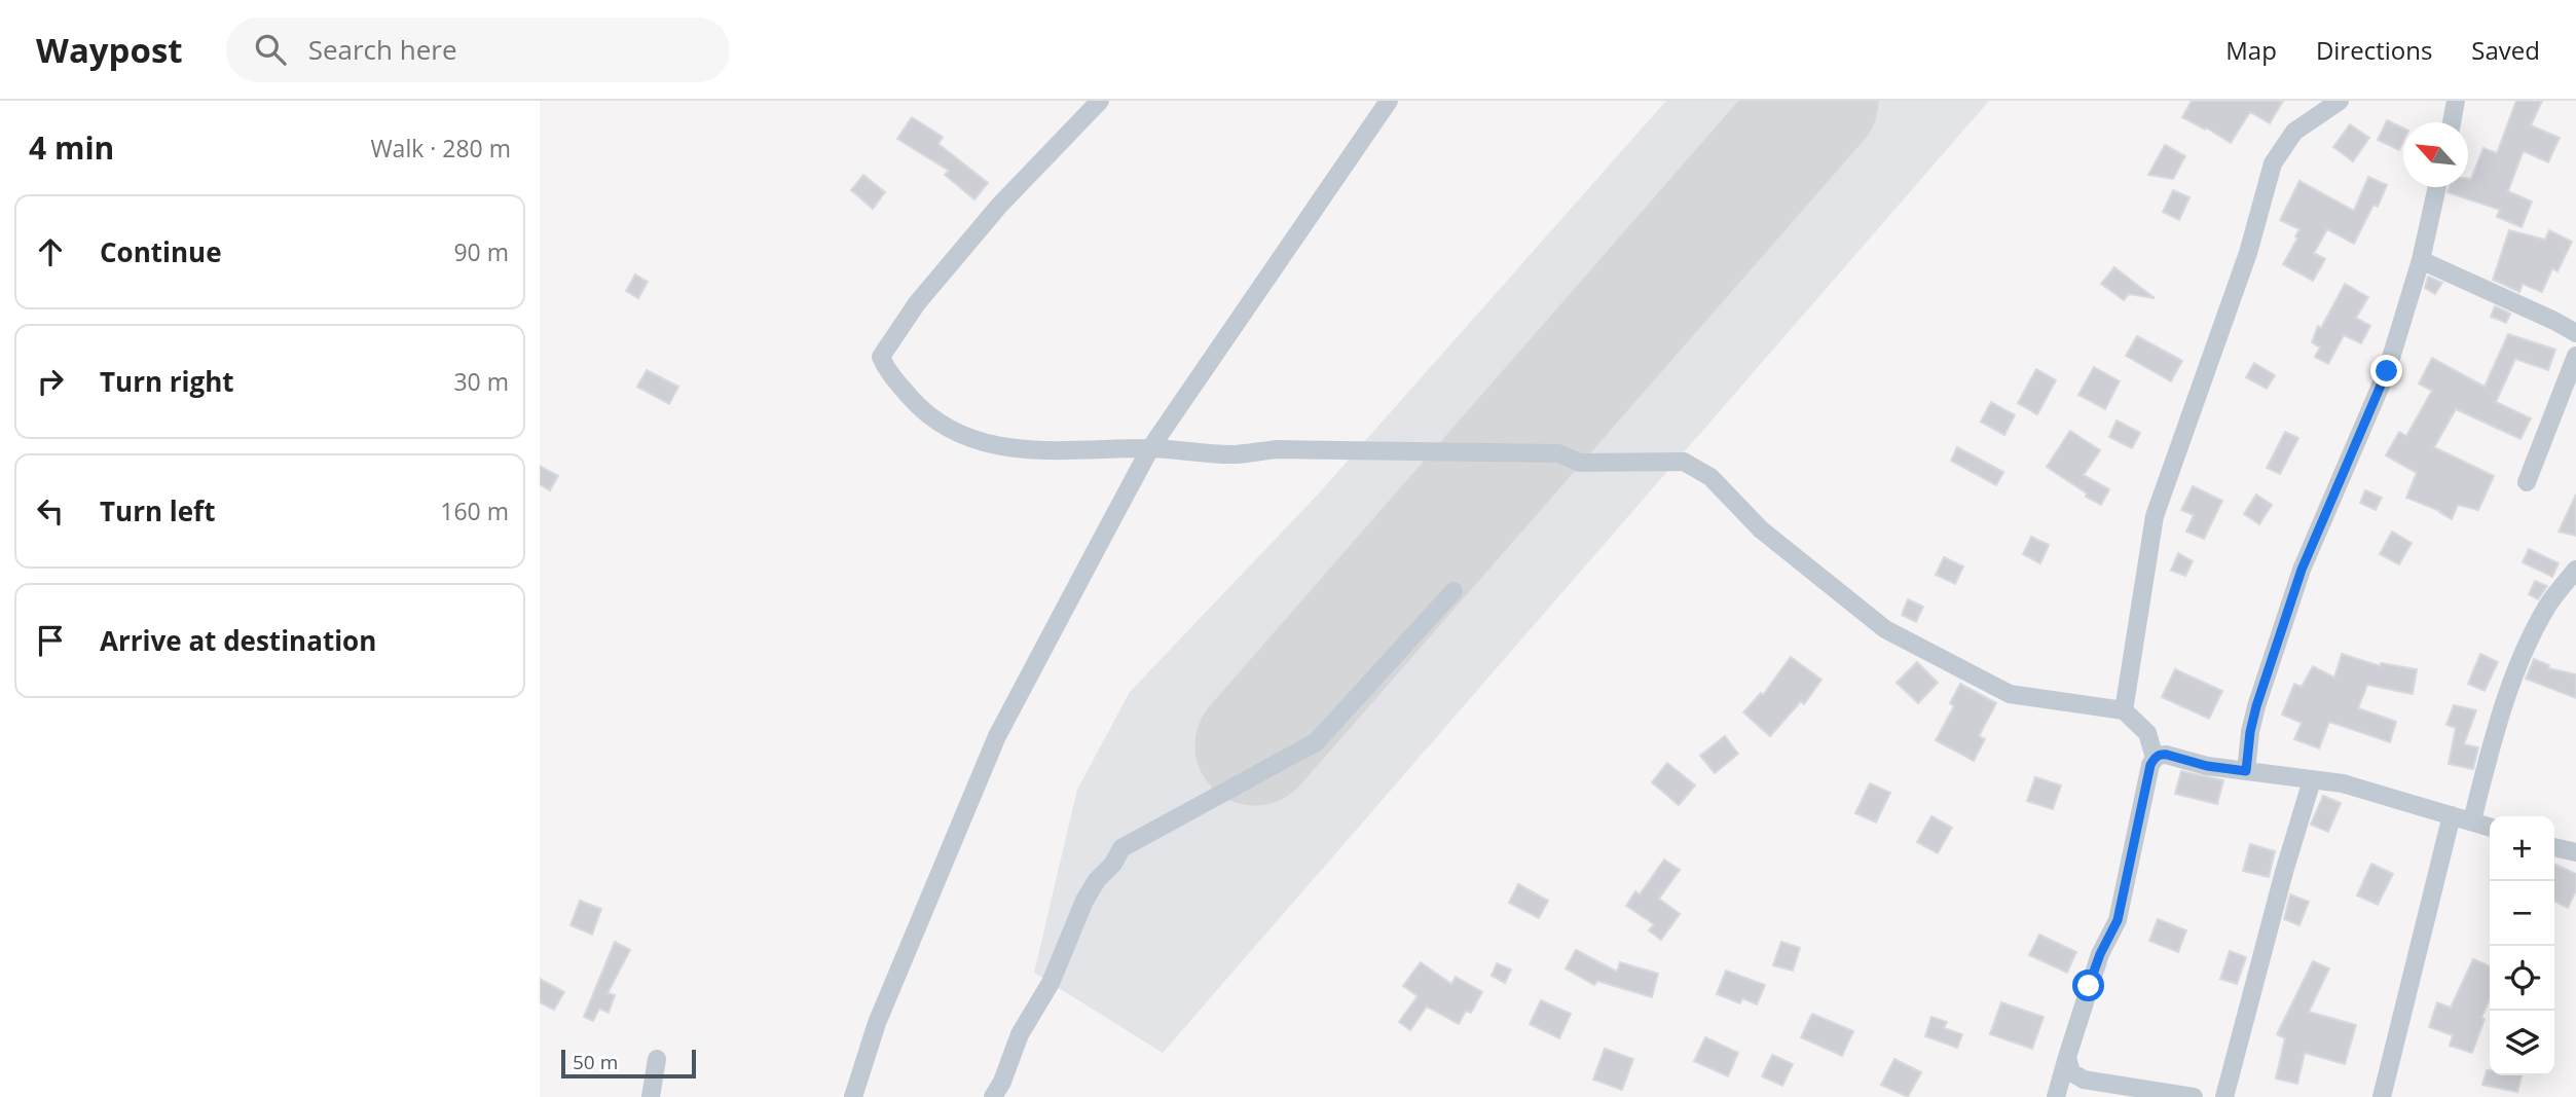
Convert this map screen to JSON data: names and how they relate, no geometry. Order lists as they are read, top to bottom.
{
  "scale_bar": "50 m",
  "north": "top left",
  "page": {
    "header": "Waypost",
    "search": "Search here",
    "nav": ["Map", "Directions", "Saved"],
    "heading": ["4 min", "Walk · 280 m"],
    "list": [
      ["Continue", "90 m"],
      ["Turn right", "30 m"],
      ["Turn left", "160 m"],
      "Arrive at destination"
    ],
    "map_buttons": ["+", "−"],
    "scale": "50 m"
  }
}
